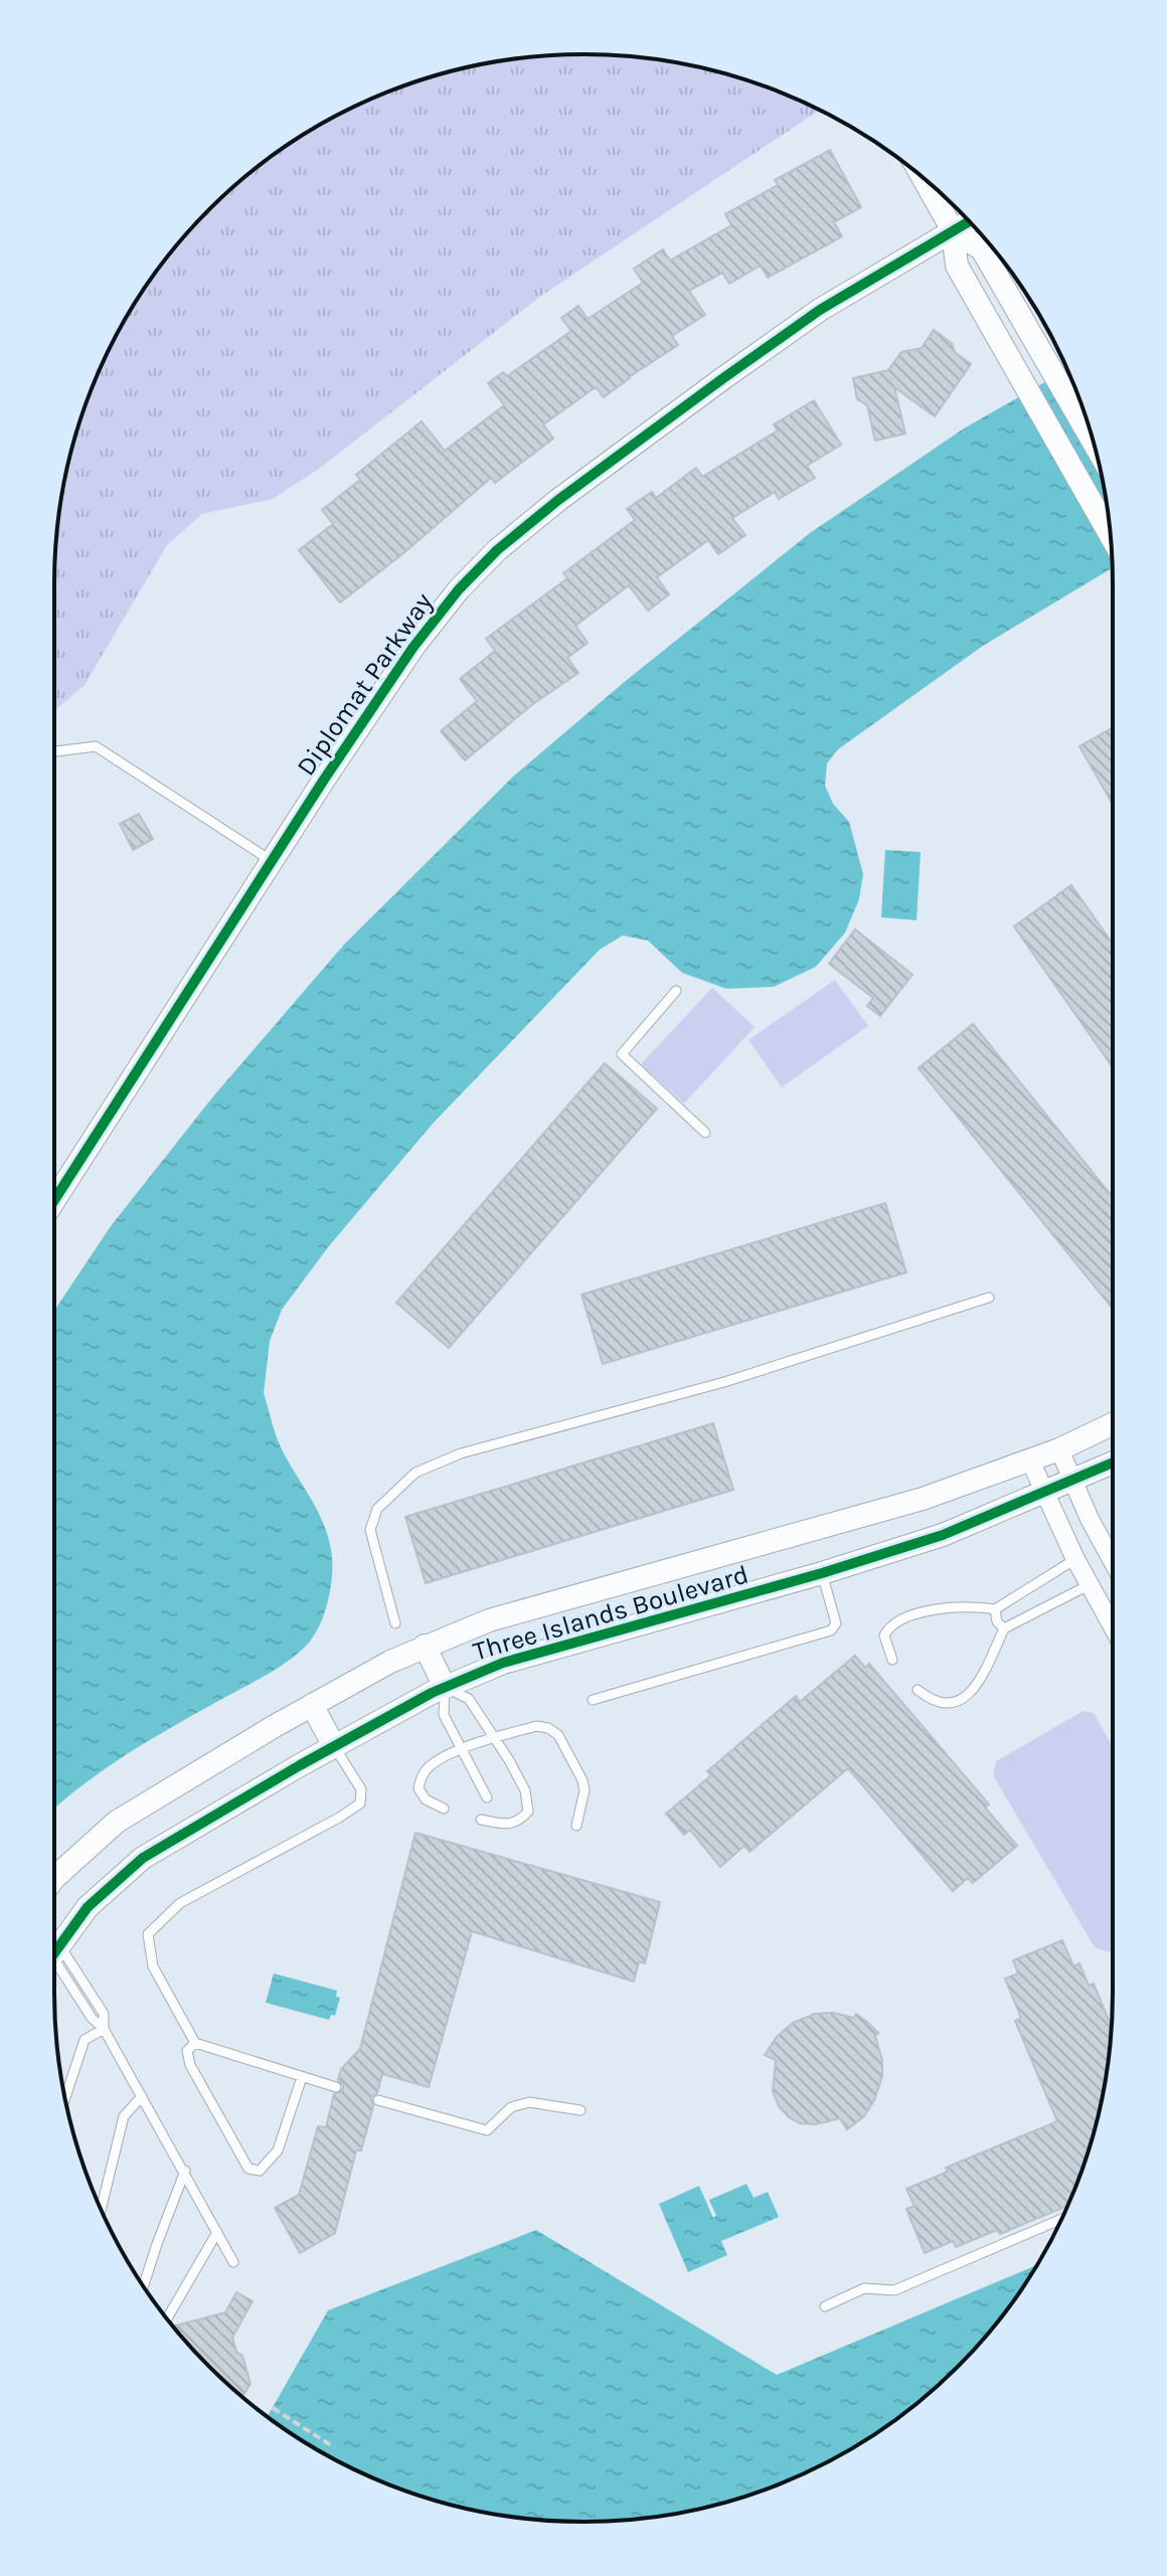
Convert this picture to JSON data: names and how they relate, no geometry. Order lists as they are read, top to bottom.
{
  "streets": {
    "street": ["Diplomat Parkway", "Three Islands Boulevard"]
  }
}
